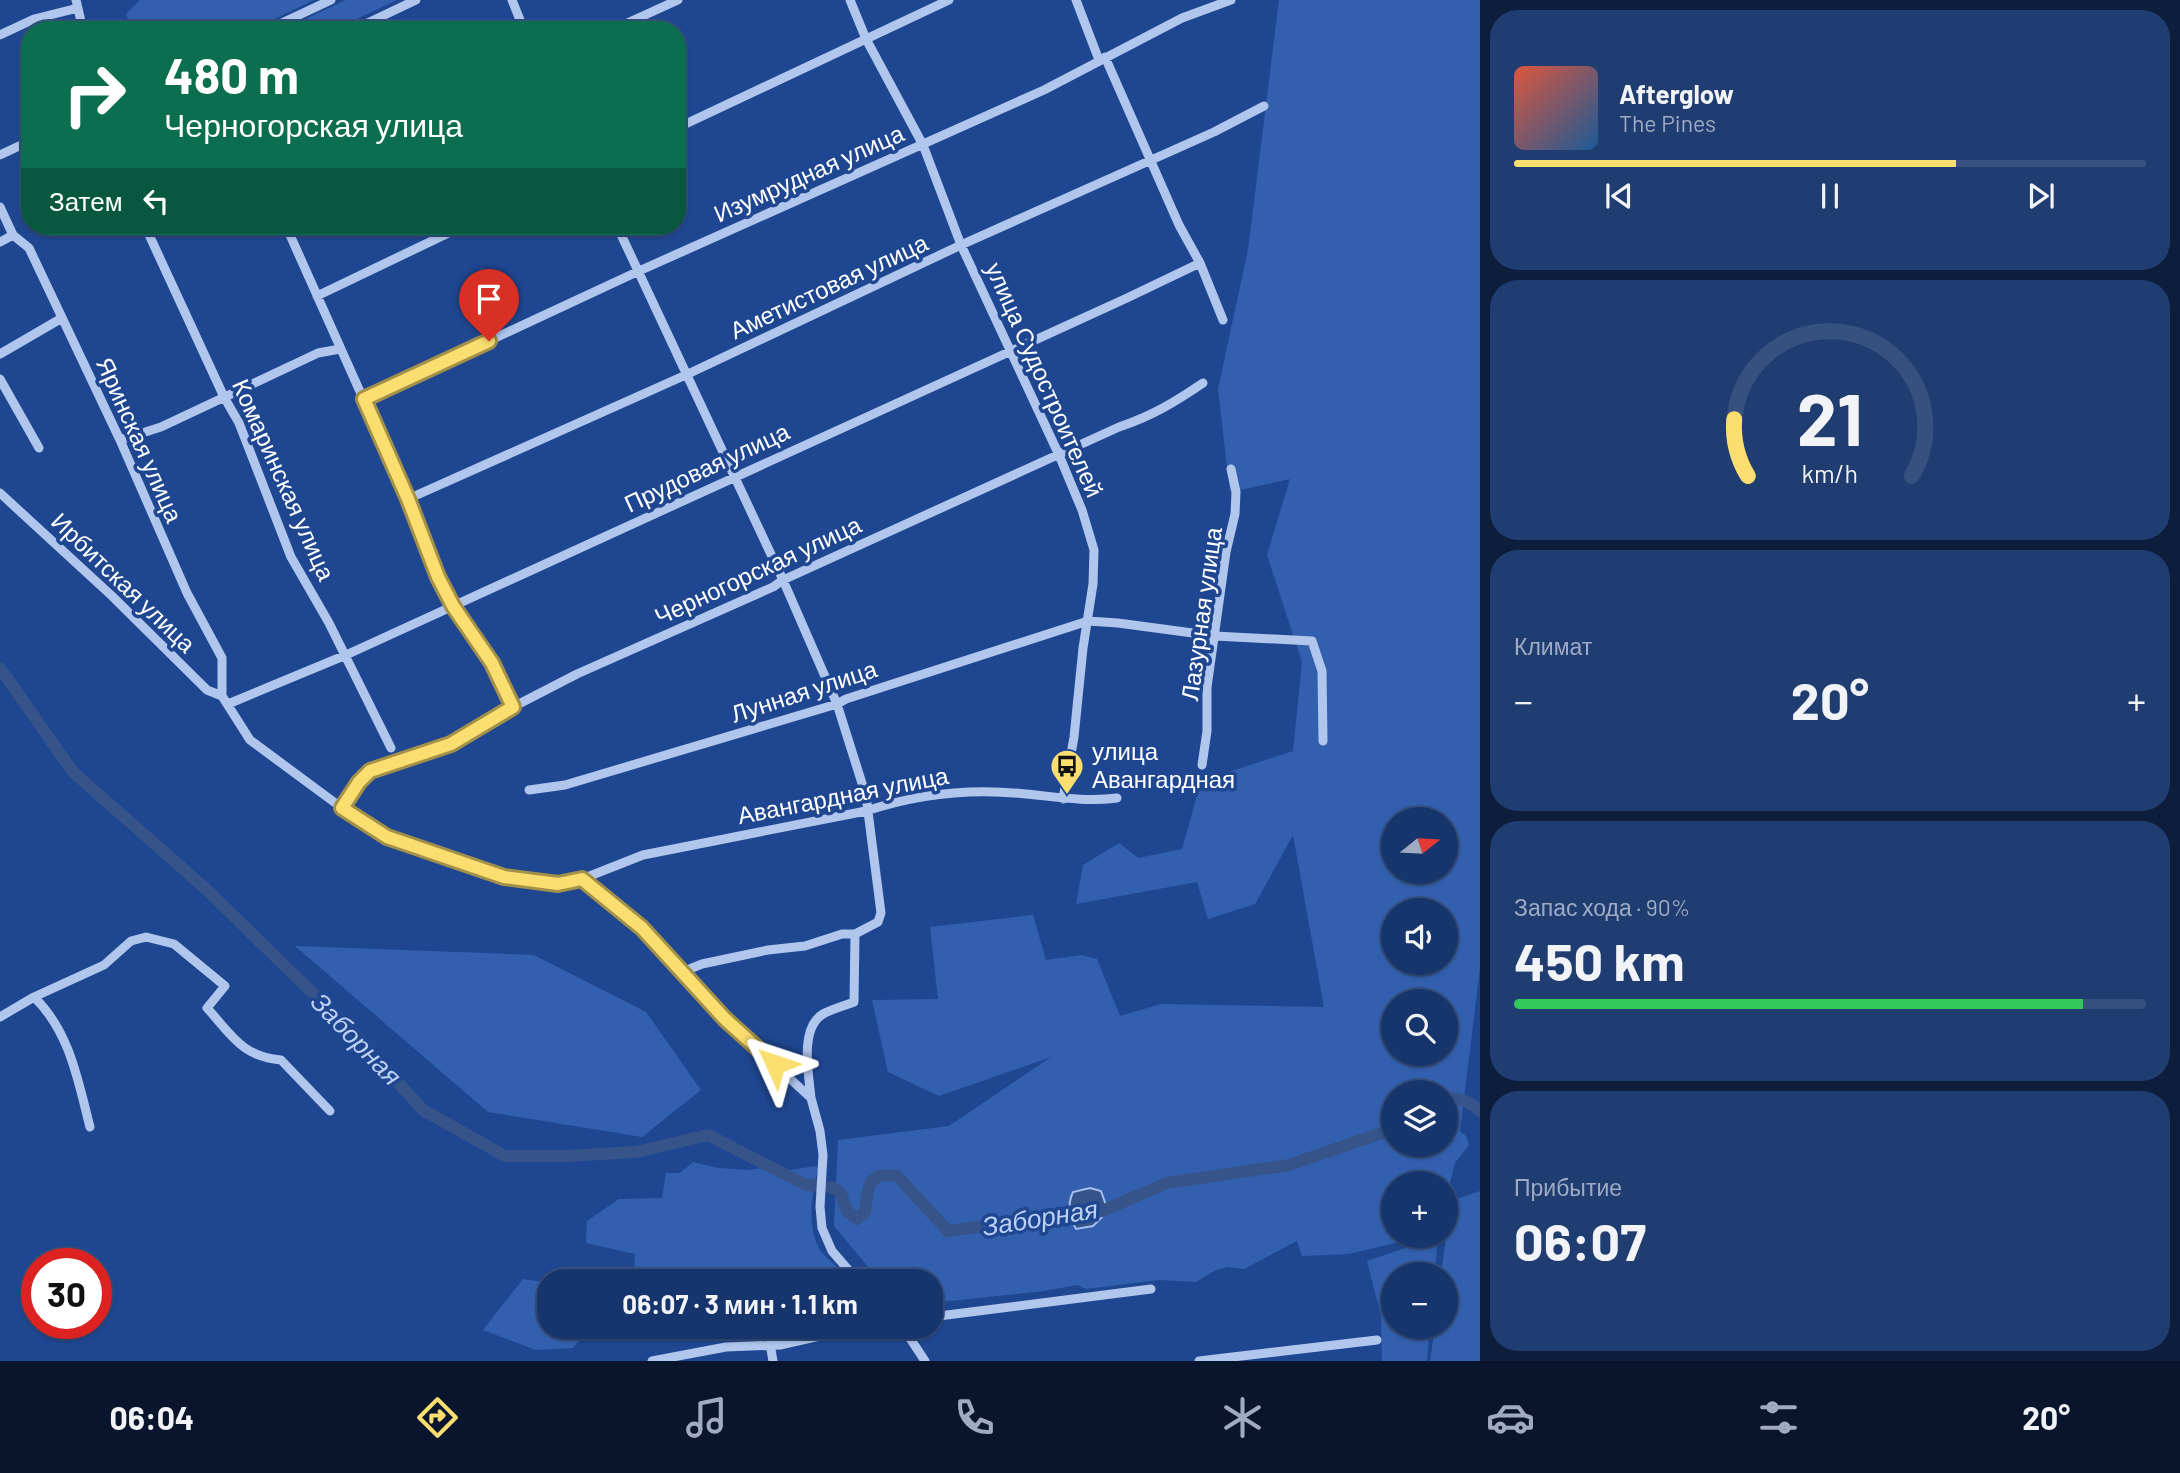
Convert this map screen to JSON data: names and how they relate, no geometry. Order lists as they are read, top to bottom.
{
  "streets": {
    "street": [
      "Изумрудная улица",
      "Аметистовая улица",
      "улица Судостроителей",
      "Яринская улица",
      "Прудовая улица",
      "Комаринская улица",
      "Черногорская улица",
      "Ирбитская улица",
      "Лазурная улица",
      "Лунная улица",
      "Авангардная улица"
    ]
  },
  "crossings": [
    ["Изумрудная улица", "улица Судостроителей"],
    ["Аметистовая улица", "улица Судостроителей"],
    ["улица Судостроителей", "Прудовая улица"],
    ["улица Судостроителей", "Черногорская улица"],
    ["улица Судостроителей", "Лунная улица"],
    ["улица Судостроителей", "Авангардная улица"],
    ["Яринская улица", "Прудовая улица"],
    ["Яринская улица", "Ирбитская улица"],
    ["Яринская улица", "Авангардная улица"],
    ["Прудовая улица", "Комаринская улица"],
    ["Прудовая улица", "Ирбитская улица"],
    ["Прудовая улица", "Авангардная улица"],
    ["Черногорская улица", "Авангардная улица"],
    ["Ирбитская улица", "Авангардная улица"]
  ],
  "water": ["Заборная"],
  "places": {
    "bus stop": ["улица Авангардная"]
  },
  "north": "right",
  "page": {
    "turn": ["480 m", "Черногорская улица"],
    "song": ["Afterglow", "The Pines"],
    "then": "Затем",
    "tile": [
      "Климат",
      ["Запас хода · 90%", "450 km"],
      ["Прибытие", "06:07"]
    ],
    "heat": ["−", "20°", "+"],
    "map_buttons": ["+", "−"],
    "limit": "30",
    "trip": "06:07 · 3 мин · 1.1 km",
    "tabs": ["06:04", "20°"],
    "gauge": ["21", "km/h"]
  }
}
